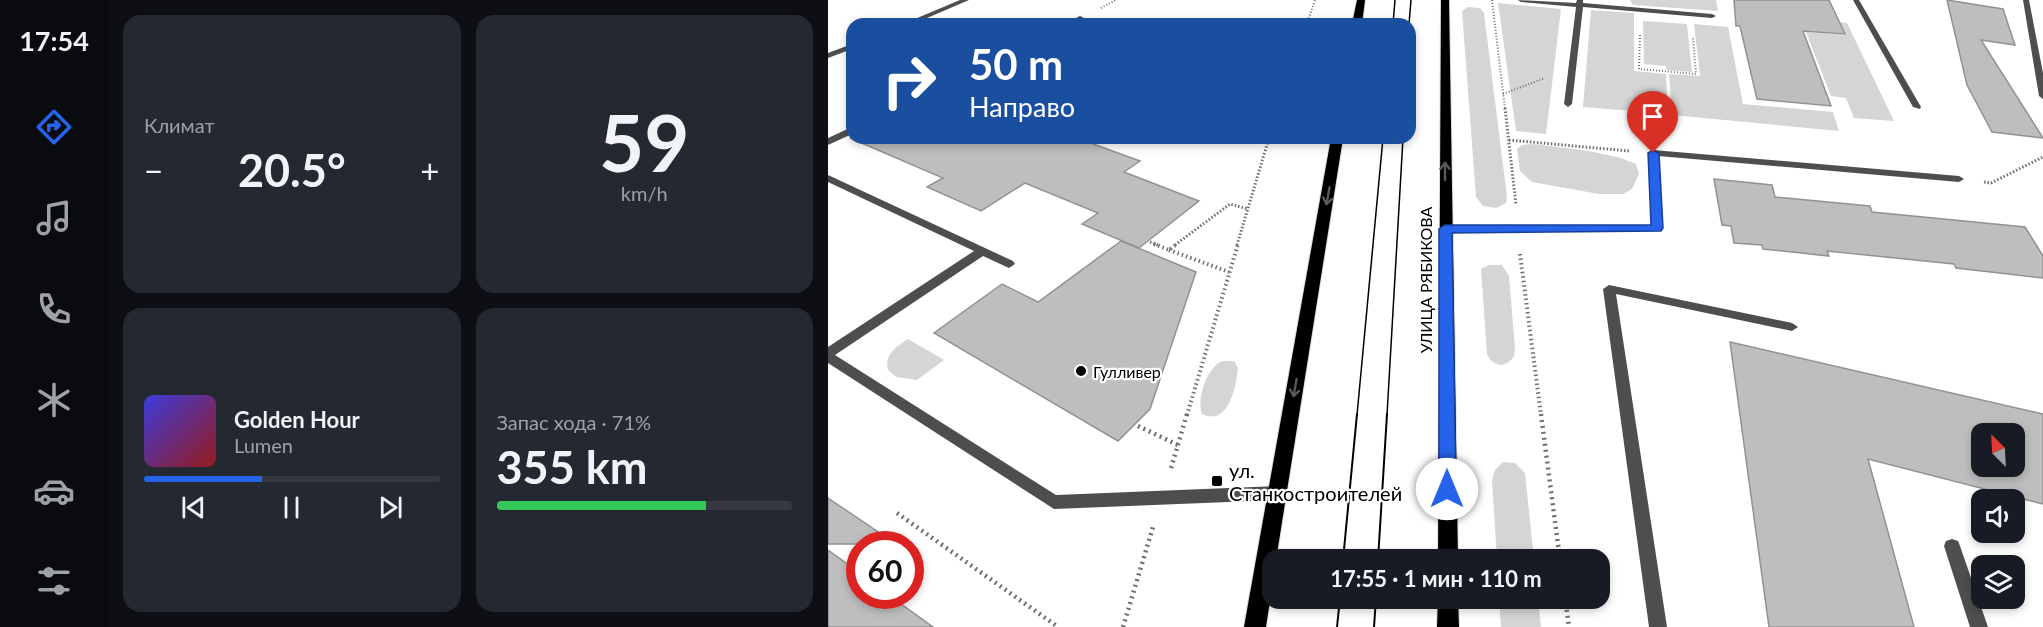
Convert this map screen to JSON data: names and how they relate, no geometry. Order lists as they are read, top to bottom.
{
  "streets": {
    "main road": ["УЛИЦА РЯБИКОВА"]
  },
  "places": {
    "other": ["Гулливер"],
    "transit": ["ул. Станкостроителей"]
  },
  "north": "top left",
  "page": {
    "tabs": "17:54",
    "tile": [
      "Климат",
      ["59", "km/h"],
      ["Запас хода · 71%", "355 km"]
    ],
    "turn": ["50 m", "Направо"],
    "heat": ["−", "20.5°", "+"],
    "song": ["Golden Hour", "Lumen"],
    "limit": "60",
    "trip": "17:55 · 1 мин · 110 m"
  }
}
